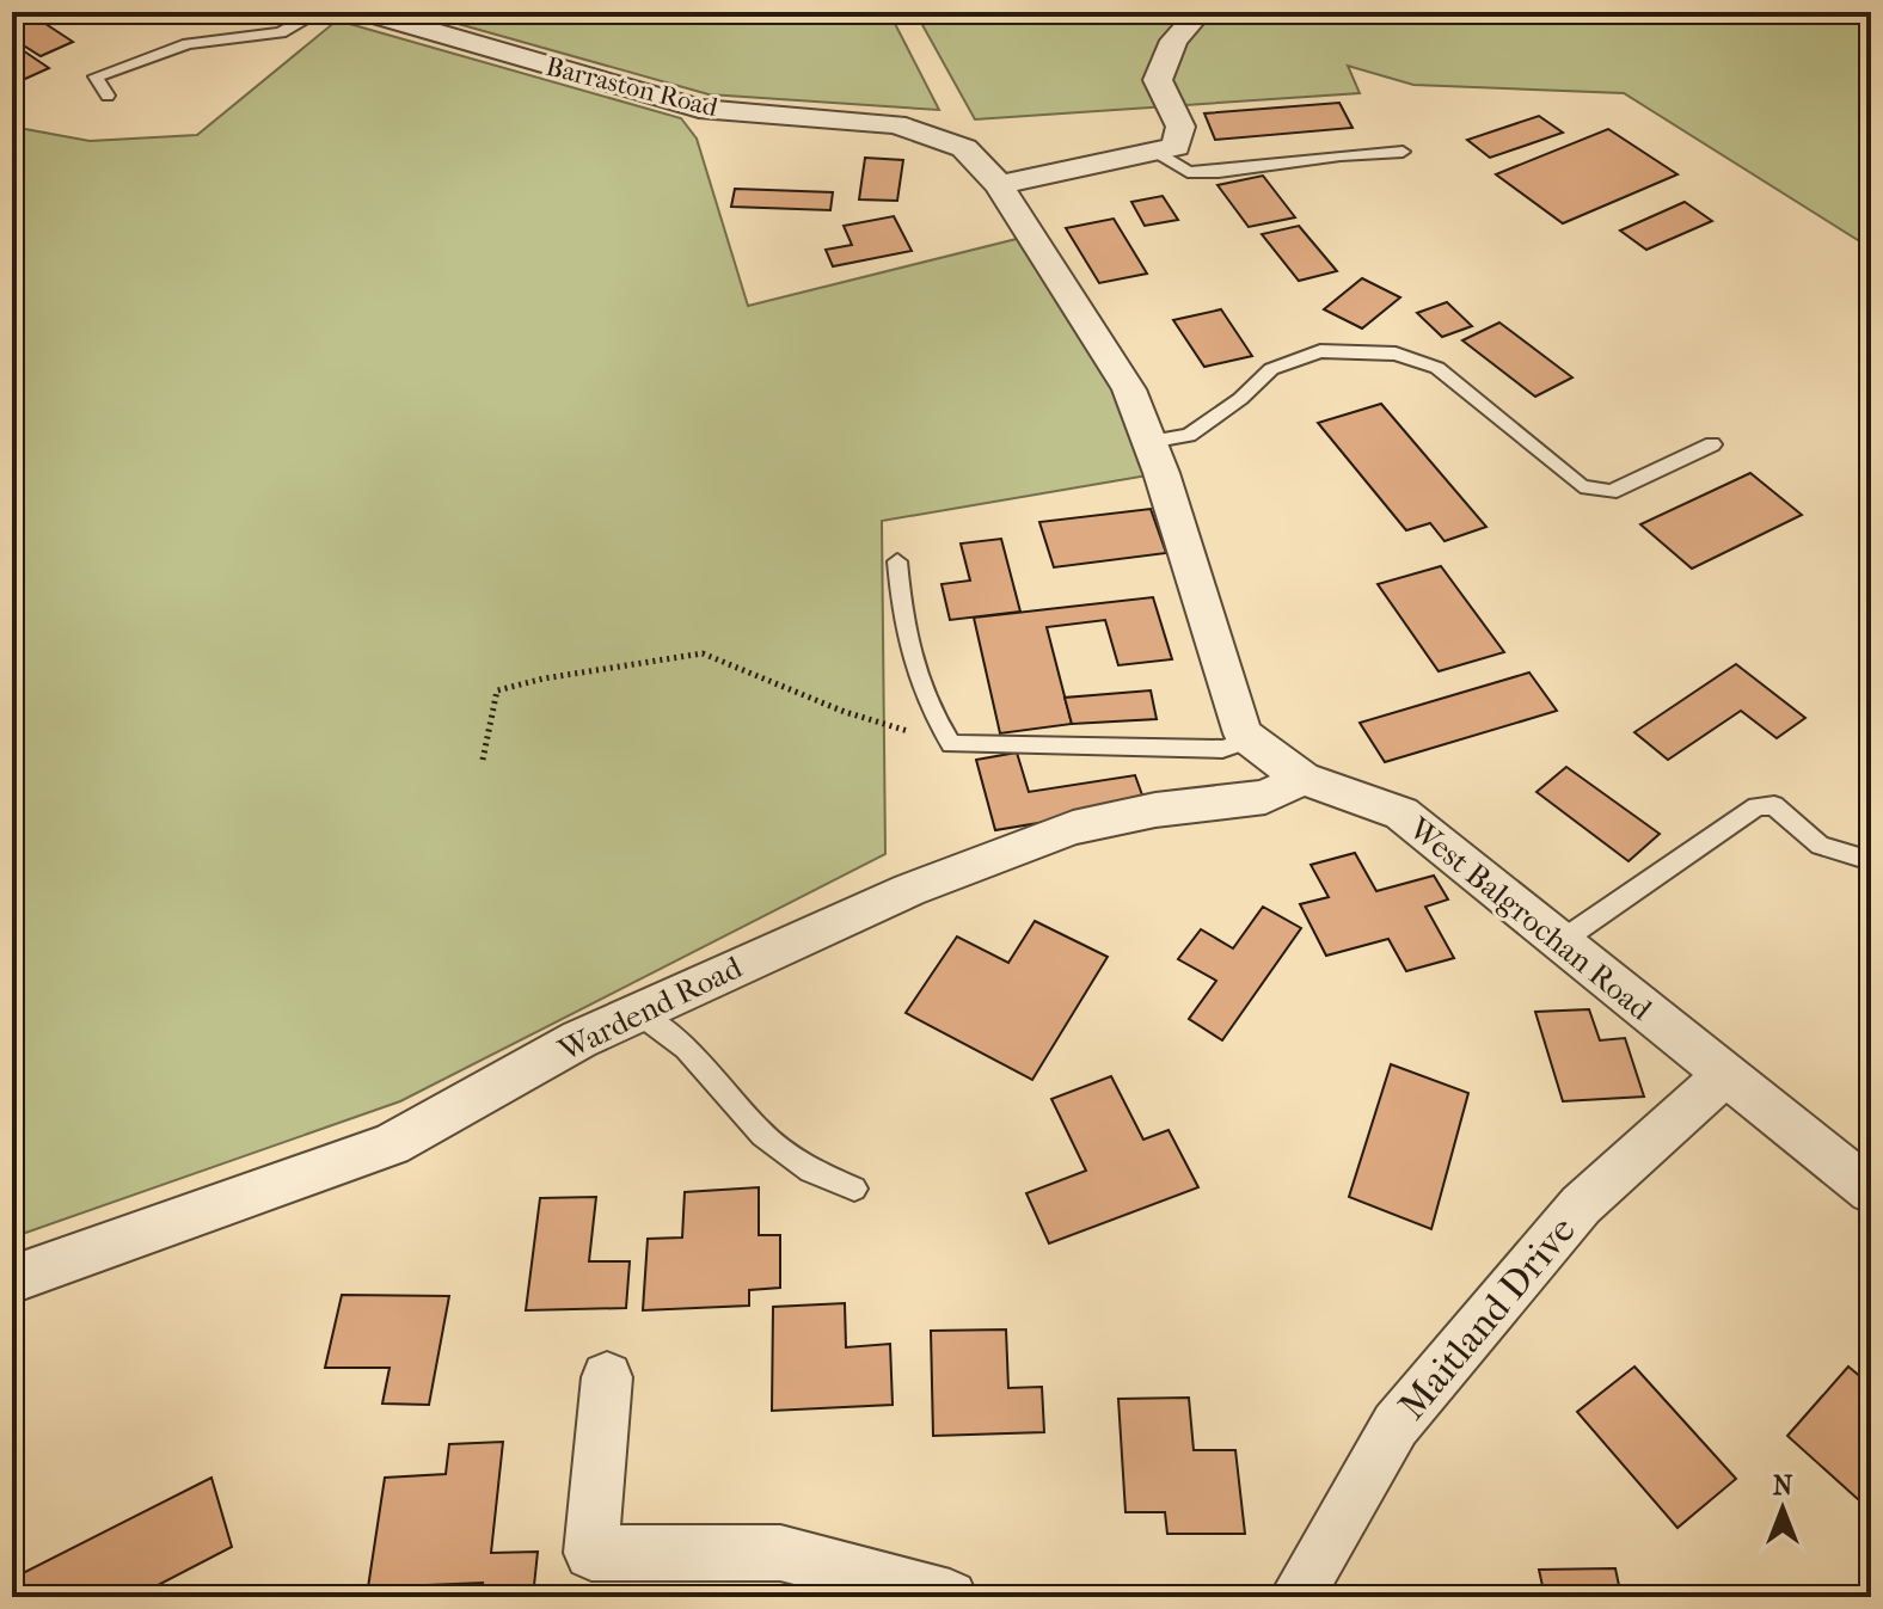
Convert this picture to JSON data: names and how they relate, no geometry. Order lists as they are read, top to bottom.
{
  "streets": {
    "street": [
      "Barraston Road",
      "West Balgrochan Road",
      "Wardend Road",
      "Maitland Drive"
    ]
  },
  "crossings": [
    ["Barraston Road", "West Balgrochan Road"],
    ["West Balgrochan Road", "Wardend Road"],
    ["West Balgrochan Road", "Maitland Drive"]
  ],
  "north": "top"
}
